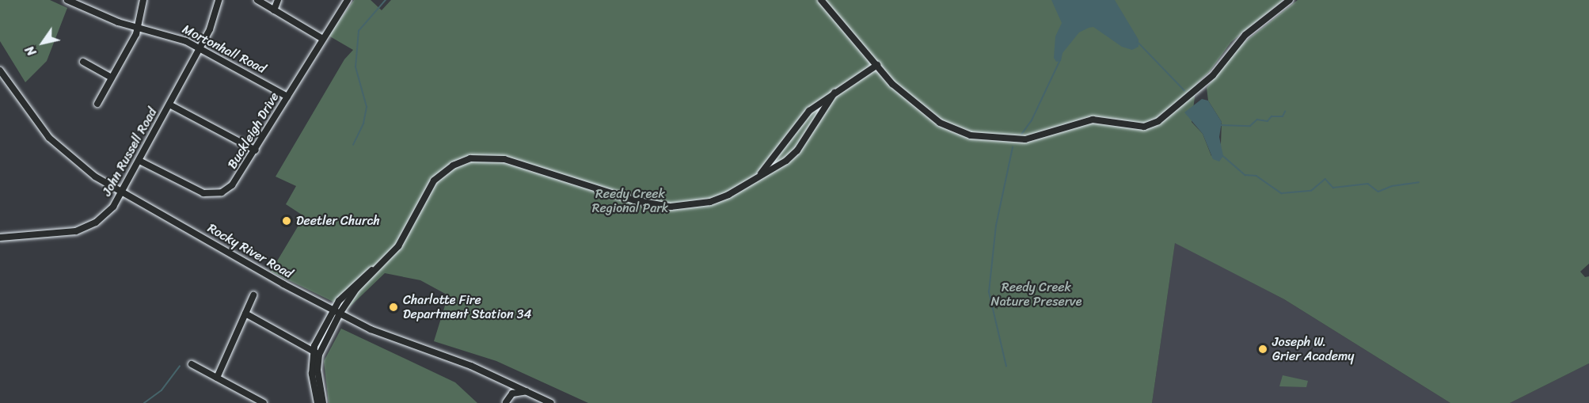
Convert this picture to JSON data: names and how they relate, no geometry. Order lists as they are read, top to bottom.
{
  "streets": {
    "street": [
      "Mortonhall Road",
      "Buckleigh Drive",
      "John Russell Road",
      "Rocky River Road"
    ]
  },
  "crossings": [
    ["Mortonhall Road", "Buckleigh Drive"],
    ["Mortonhall Road", "John Russell Road"],
    ["Buckleigh Drive", "John Russell Road"],
    ["John Russell Road", "Rocky River Road"]
  ],
  "parks": ["Reedy Creek Regional Park", "Reedy Creek Nature Preserve"],
  "places": ["Deetler Church", "Charlotte Fire Department Station 34", "Joseph W. Grier Academy"],
  "north": "bottom left"
}
